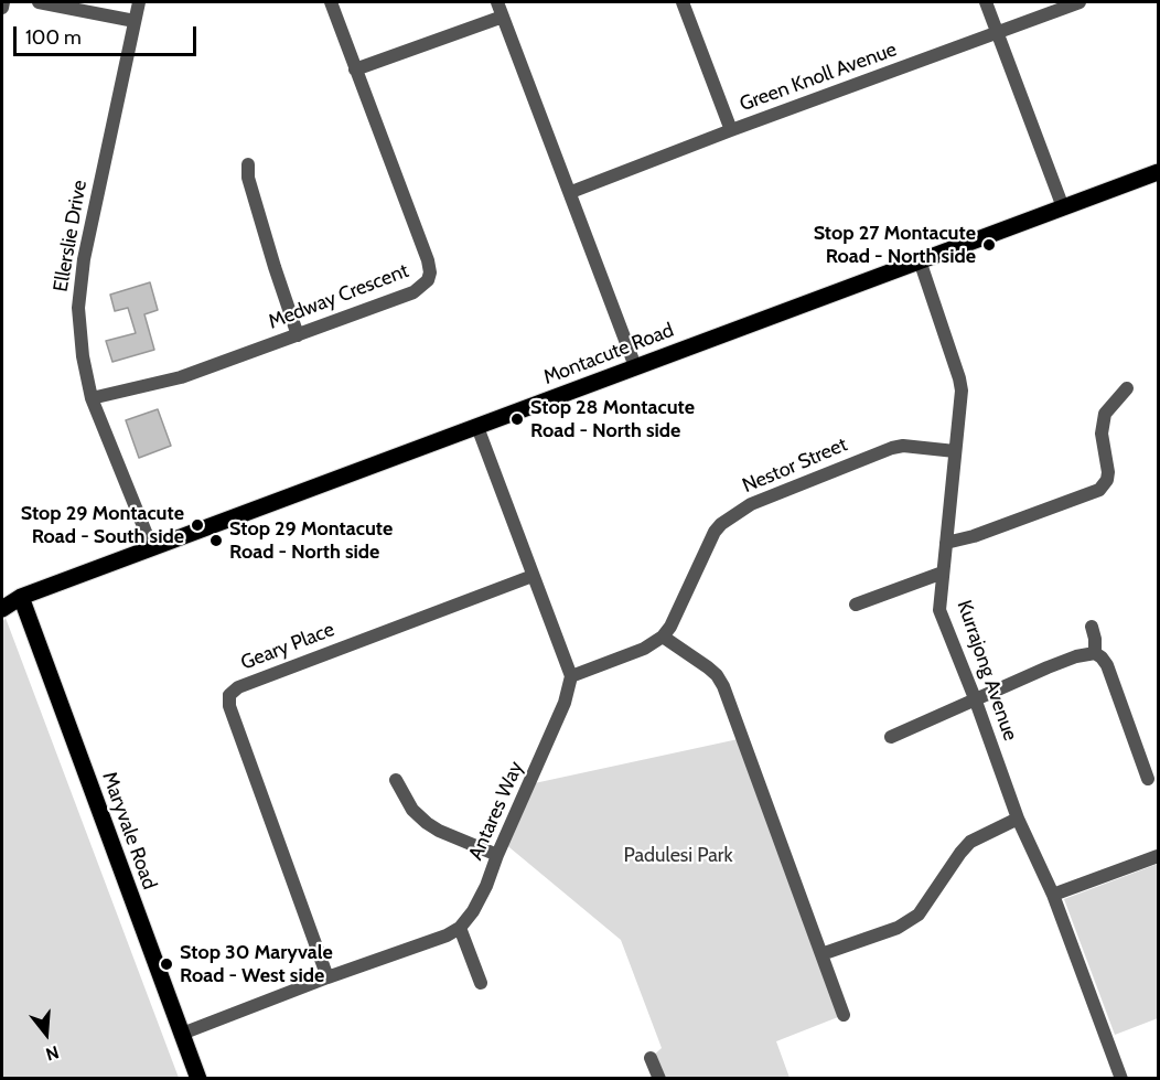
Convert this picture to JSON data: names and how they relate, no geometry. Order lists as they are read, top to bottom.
{
  "streets": {
    "main road": ["Montacute Road", "Maryvale Road"],
    "street": [
      "Green Knoll Avenue",
      "Ellerslie Drive",
      "Medway Crescent",
      "Nestor Street",
      "Geary Place",
      "Kurrajong Avenue",
      "Antares Way"
    ]
  },
  "crossings": [
    ["Ellerslie Drive", "Medway Crescent"],
    ["Ellerslie Drive", "Montacute Road"],
    ["Montacute Road", "Kurrajong Avenue"],
    ["Montacute Road", "Maryvale Road"],
    ["Nestor Street", "Kurrajong Avenue"]
  ],
  "parks": ["Padulesi Park"],
  "places": [
    "Stop 27 Montacute Road - North side",
    "Stop 28 Montacute Road - North side",
    "Stop 29 Montacute Road - South side",
    "Stop 29 Montacute Road - North side",
    "Stop 30 Maryvale Road - West side"
  ],
  "scale_bar": "100 m",
  "north": "bottom"
}
